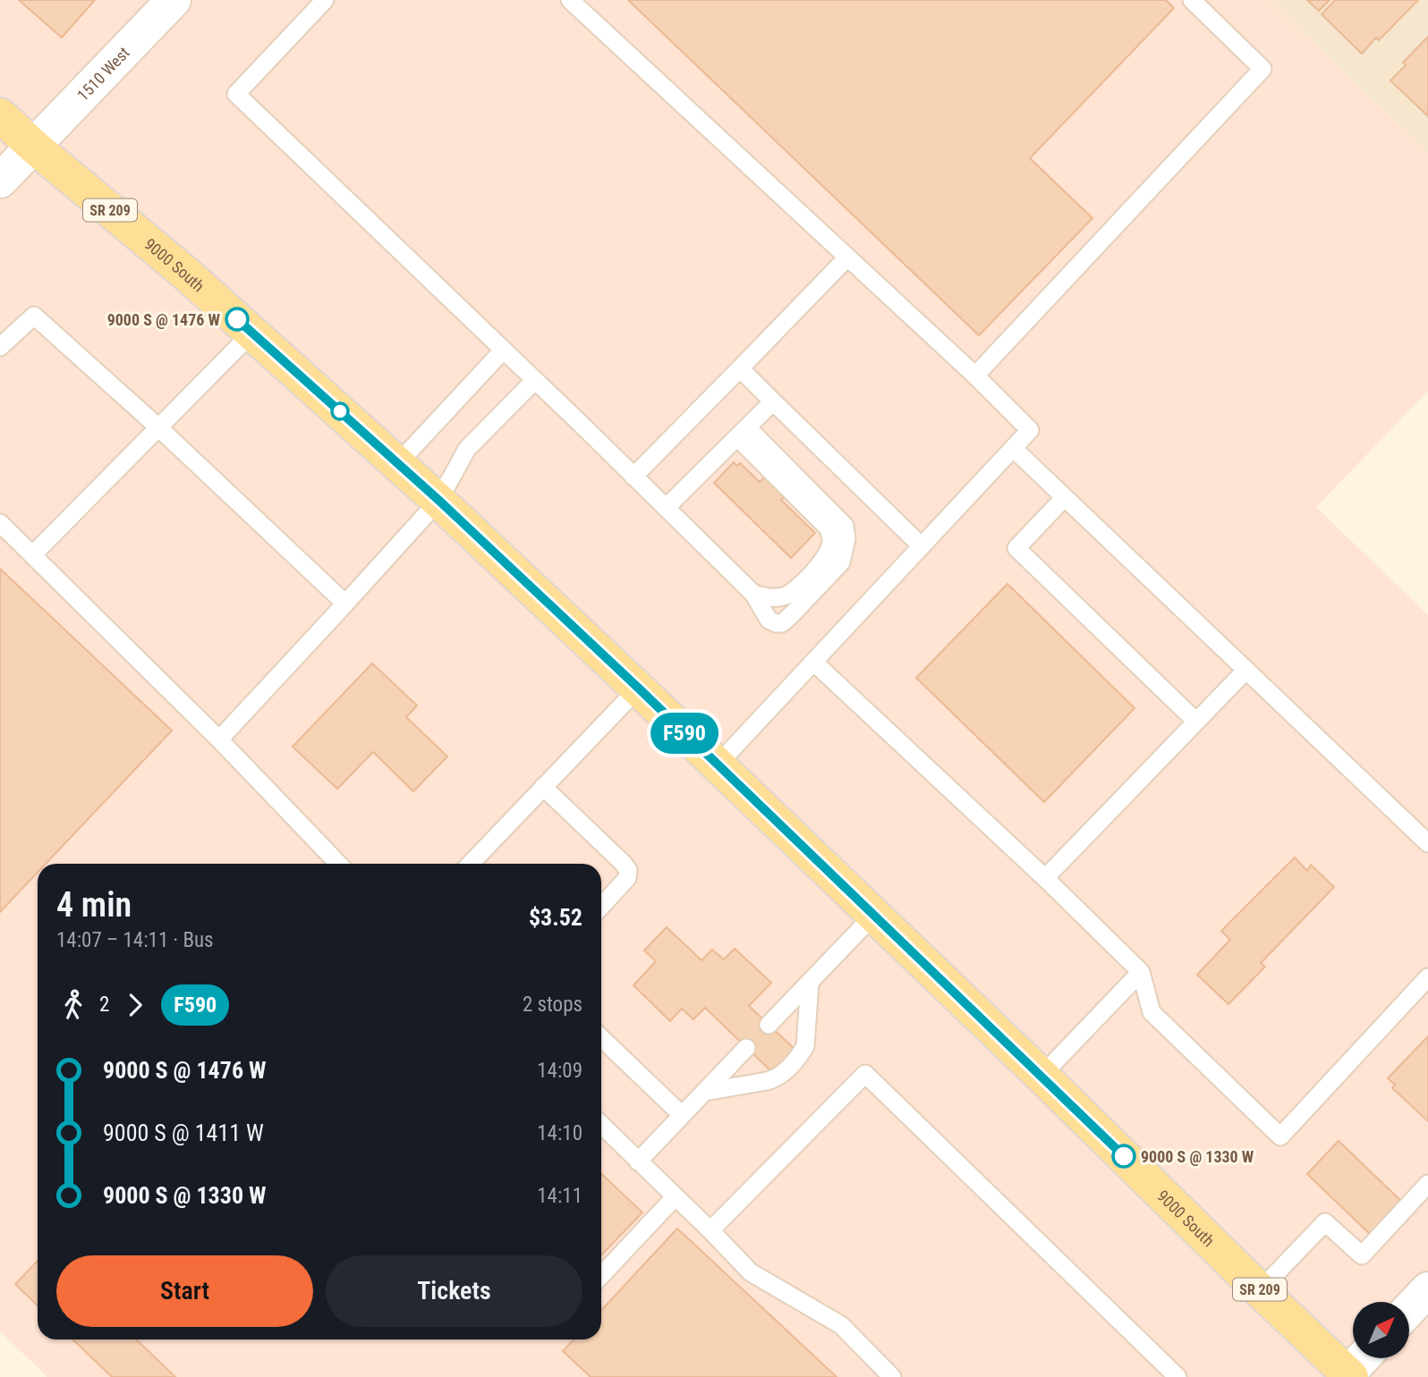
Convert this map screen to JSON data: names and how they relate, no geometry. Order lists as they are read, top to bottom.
{
  "streets": {
    "main road": ["SR 209", "9000 South"],
    "street": ["1510 West"]
  },
  "crossings": [
    ["1510 West", "9000 South"]
  ],
  "places": ["9000 S @ 1476 W", "9000 S @ 1330 W"],
  "lines": ["bus line F590"],
  "north": "top right",
  "page": {
    "on_map": "F590",
    "heading": ["4 min", "14:07 – 14:11 · Bus", "$3.52"],
    "legs": ["2", "F590", "2 stops"],
    "list": [
      {
        "name": "9000 S @ 1476 W",
        "value": "14:09"
      },
      {
        "name": "9000 S @ 1411 W",
        "value": "14:10"
      },
      {
        "name": "9000 S @ 1330 W",
        "value": "14:11"
      }
    ],
    "buttons": ["Start", "Tickets"]
  }
}
